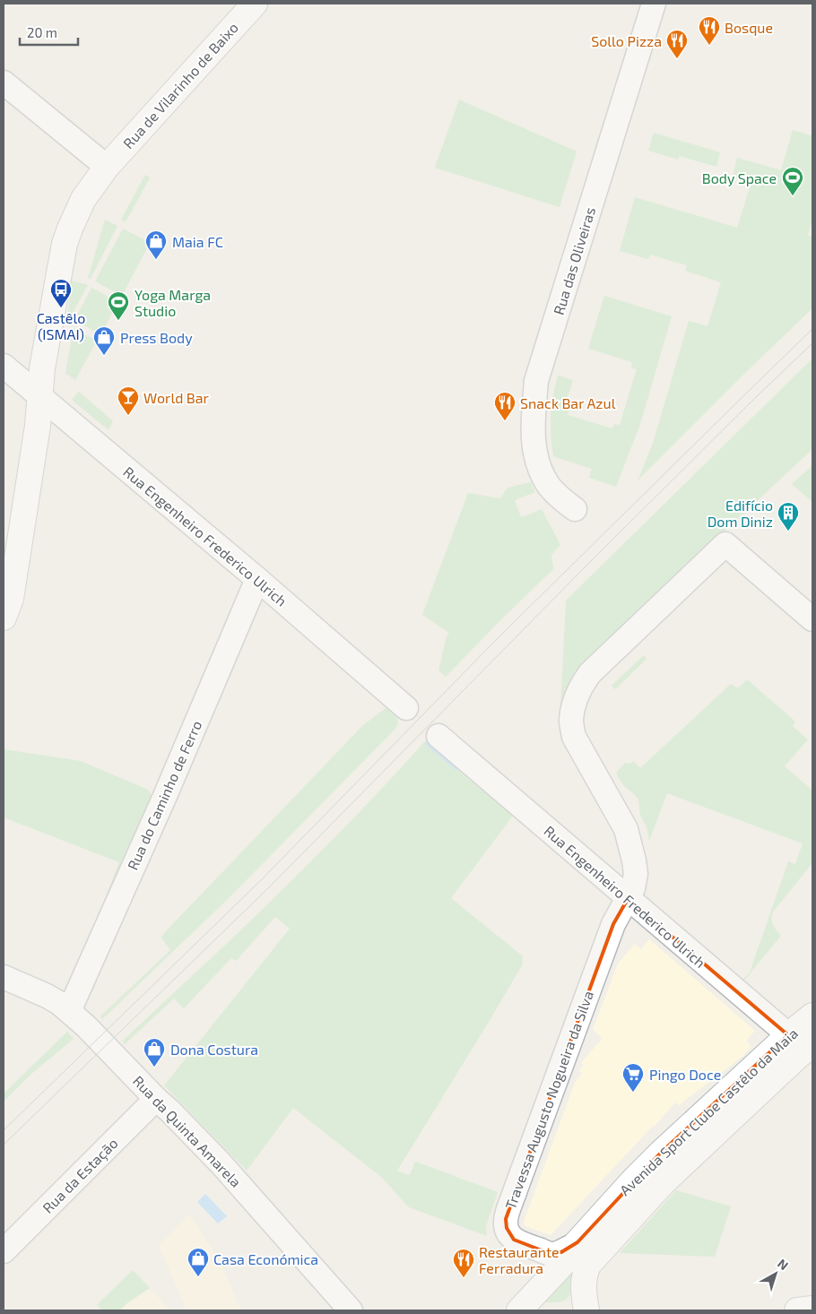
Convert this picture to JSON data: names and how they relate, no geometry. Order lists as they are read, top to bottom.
{
  "streets": {
    "street": [
      "Rua de Vilarinho de Baixo",
      "Rua das Oliveiras",
      "Rua Engenheiro Frederico Ulrich",
      "Rua do Caminho de Ferro",
      "Travessa Augusto Nogueira da Silva",
      "Avenida Sport Clube Castêlo da Maia",
      "Rua da Quinta Amarela",
      "Rua da Estação"
    ]
  },
  "crossings": [
    ["Rua de Vilarinho de Baixo", "Rua Engenheiro Frederico Ulrich"],
    ["Rua Engenheiro Frederico Ulrich", "Rua do Caminho de Ferro"],
    ["Rua Engenheiro Frederico Ulrich", "Travessa Augusto Nogueira da Silva"],
    ["Rua Engenheiro Frederico Ulrich", "Avenida Sport Clube Castêlo da Maia"],
    ["Rua do Caminho de Ferro", "Rua da Quinta Amarela"],
    ["Travessa Augusto Nogueira da Silva", "Avenida Sport Clube Castêlo da Maia"],
    ["Rua da Quinta Amarela", "Rua da Estação"]
  ],
  "places": {
    "restaurant": [
      "Bosque",
      "Sollo Pizza",
      "Snack Bar Azul",
      "Restaurante Ferradura"
    ],
    "sports": ["Body Space", "Yoga Marga Studio"],
    "shop": [
      "Maia FC",
      "Press Body",
      "Dona Costura",
      "Casa Económica"
    ],
    "bus stop": ["Castêlo (ISMAI)"],
    "bar": ["World Bar"],
    "building": ["Edifício Dom Diniz"],
    "supermarket": ["Pingo Doce"]
  },
  "scale_bar": "20 m",
  "north": "top right"
}
